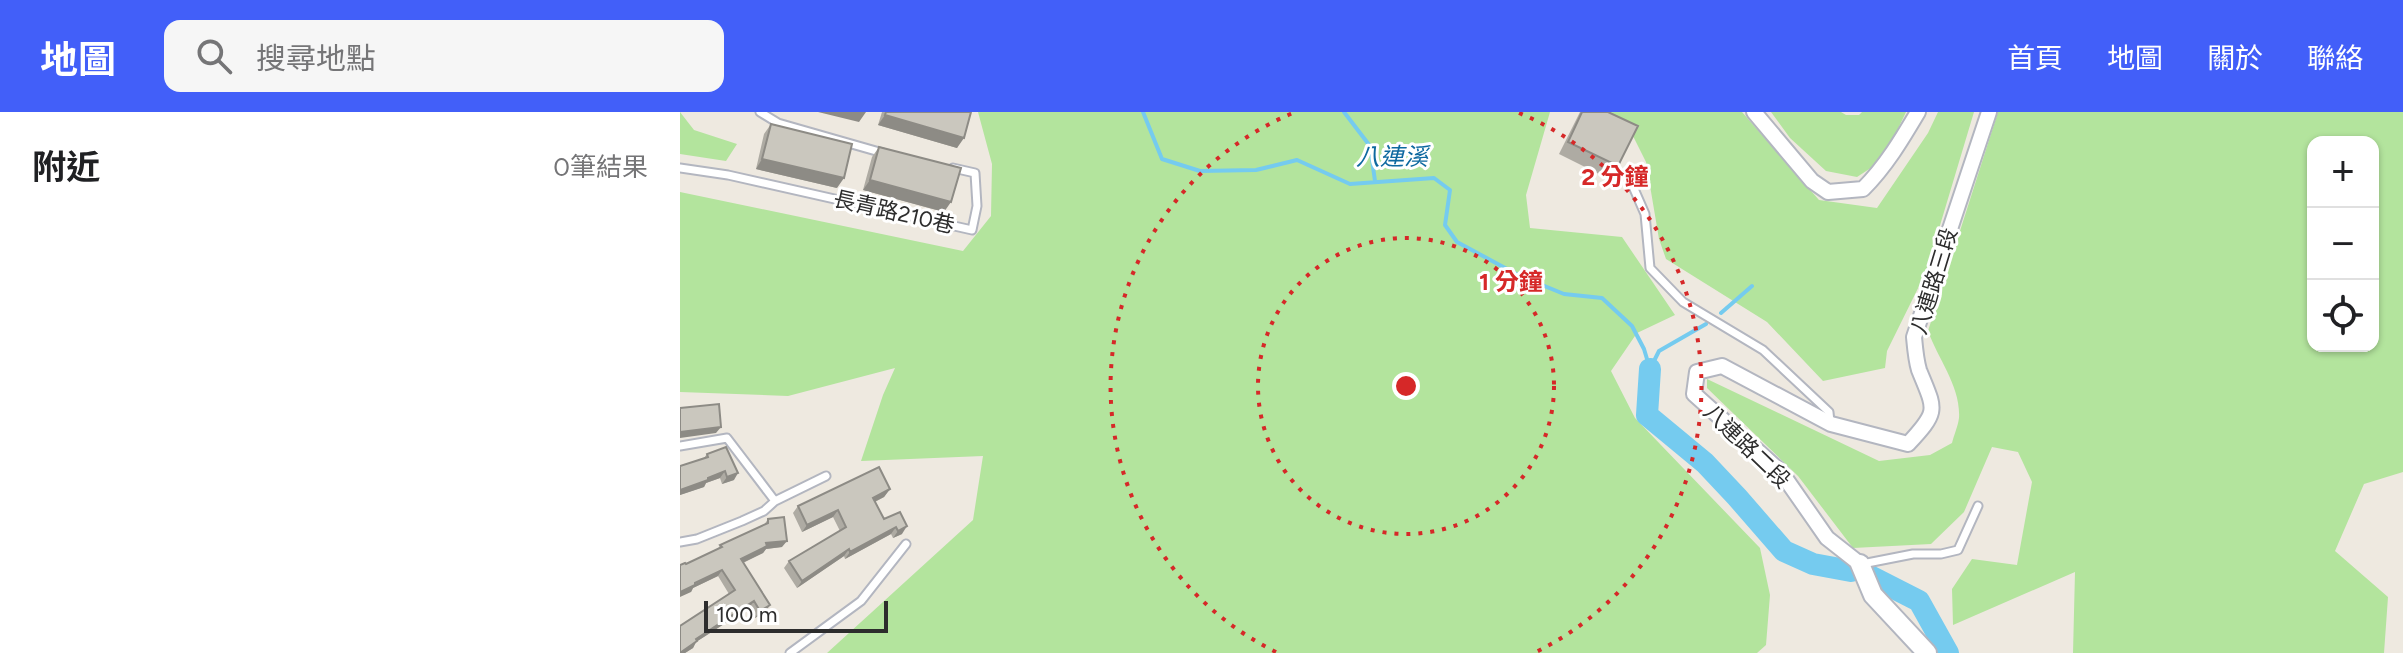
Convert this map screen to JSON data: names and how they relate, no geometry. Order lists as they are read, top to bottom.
{
  "streets": {
    "street": ["八連路三段", "八連路二段"],
    "lane": ["長青路210巷"]
  },
  "crossings": [
    ["八連路三段", "八連路二段"]
  ],
  "water": ["八連溪"],
  "scale_bar": "100 m",
  "page": {
    "header": "地圖",
    "search": "搜尋地點",
    "nav": [
      "首頁",
      "地圖",
      "關於",
      "聯絡"
    ],
    "heading": ["附近", "0筆結果"],
    "map_buttons": ["+", "−"],
    "scale": "100 m"
  },
  "rings": ["2 分鐘", "1 分鐘"]
}
